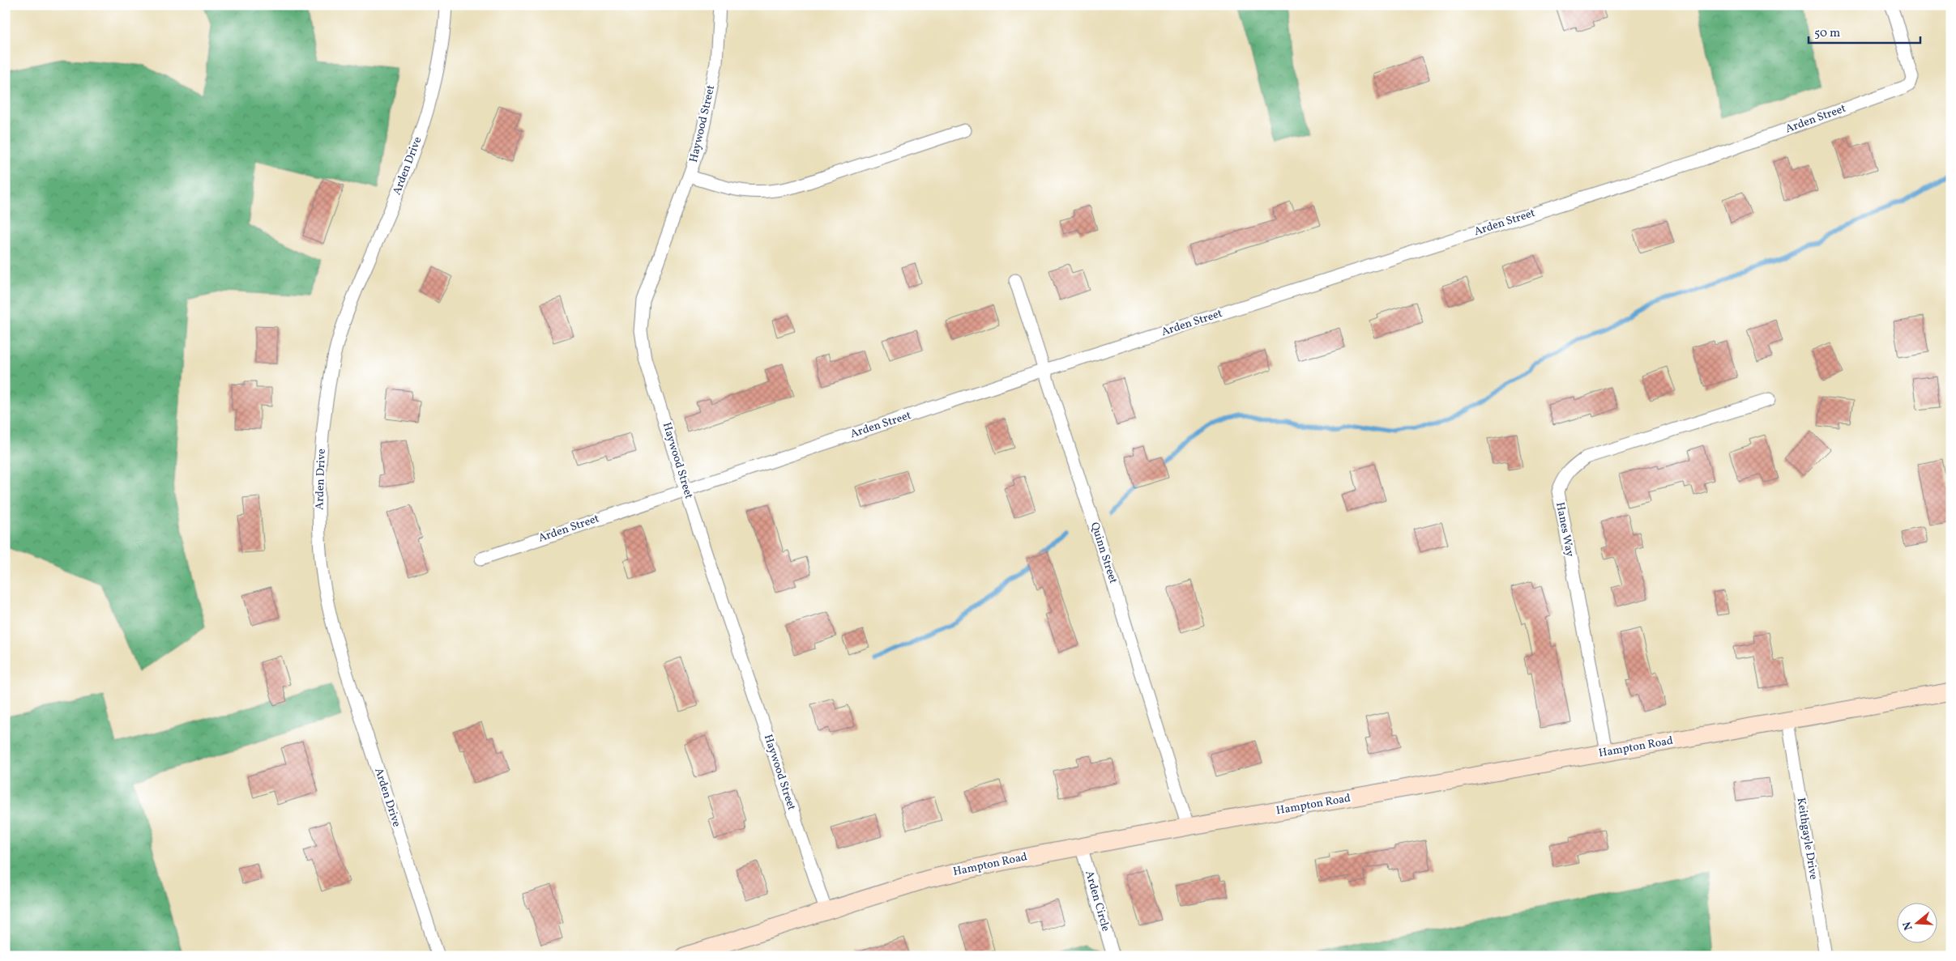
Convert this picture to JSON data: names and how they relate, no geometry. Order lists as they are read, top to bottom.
{
  "streets": {
    "main road": ["Hampton Road"],
    "street": [
      "Arden Street",
      "Haywood Street",
      "Arden Drive",
      "Hanes Way",
      "Quinn Street",
      "Keithgayle Drive",
      "Arden Circle"
    ]
  },
  "crossings": [
    ["Arden Street", "Haywood Street"],
    ["Arden Street", "Quinn Street"],
    ["Haywood Street", "Hampton Road"],
    ["Hanes Way", "Hampton Road"],
    ["Quinn Street", "Hampton Road"],
    ["Hampton Road", "Keithgayle Drive"],
    ["Hampton Road", "Arden Circle"]
  ],
  "scale_bar": "50 m",
  "north": "left"
}
